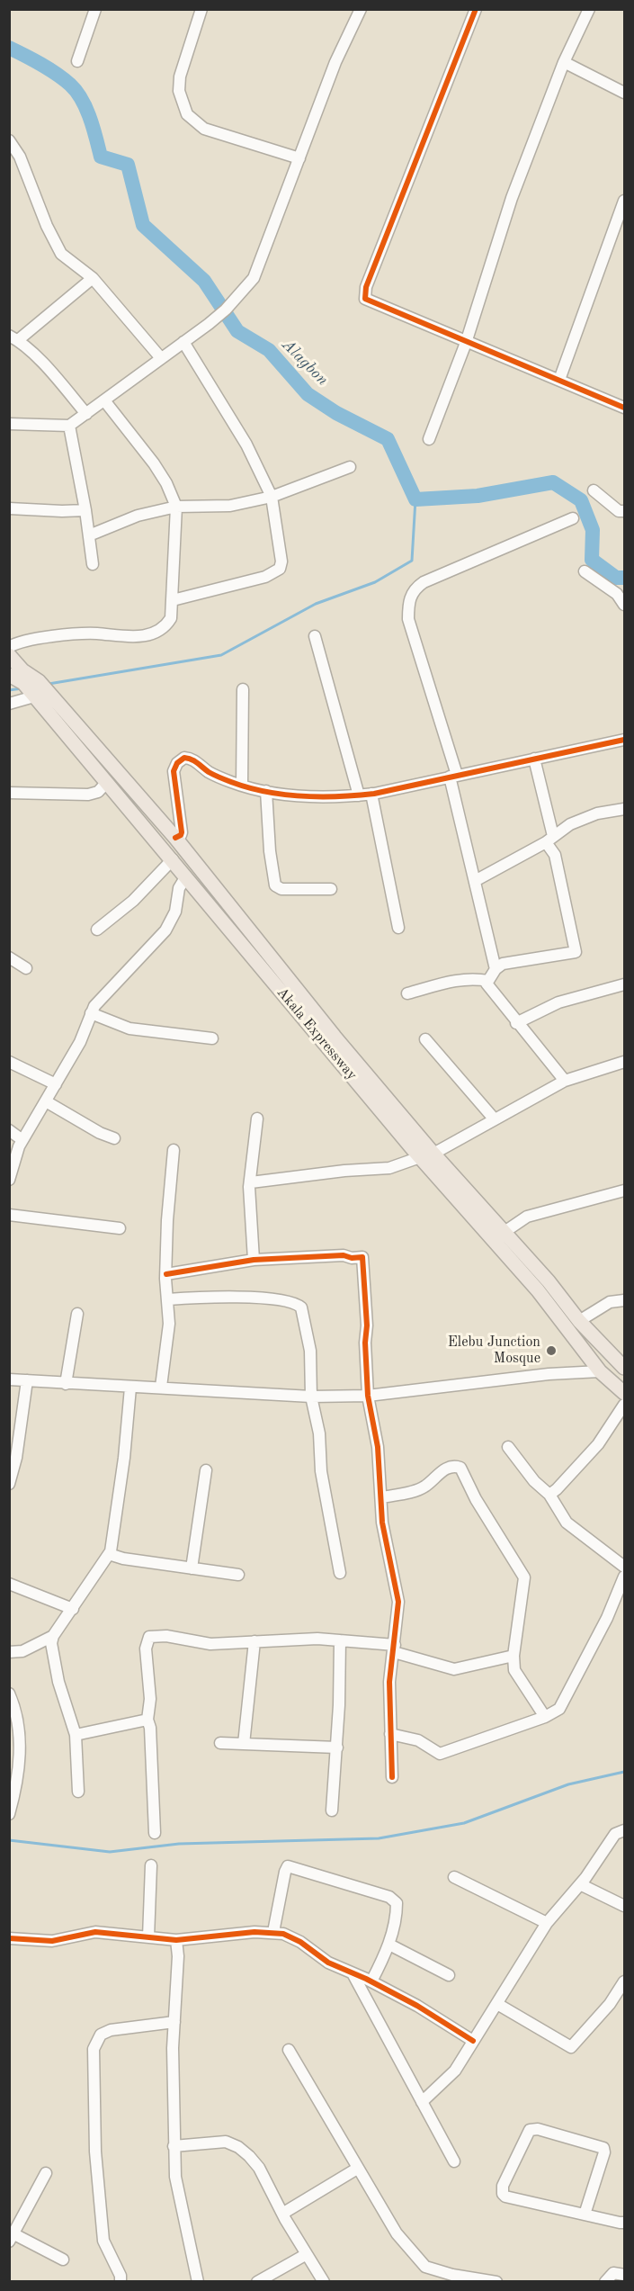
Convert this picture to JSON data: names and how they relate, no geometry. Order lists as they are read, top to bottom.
{
  "streets": {
    "main road": ["Akala Expressway"]
  },
  "water": ["Alagbon"],
  "places": ["Elebu Junction Mosque"]
}
